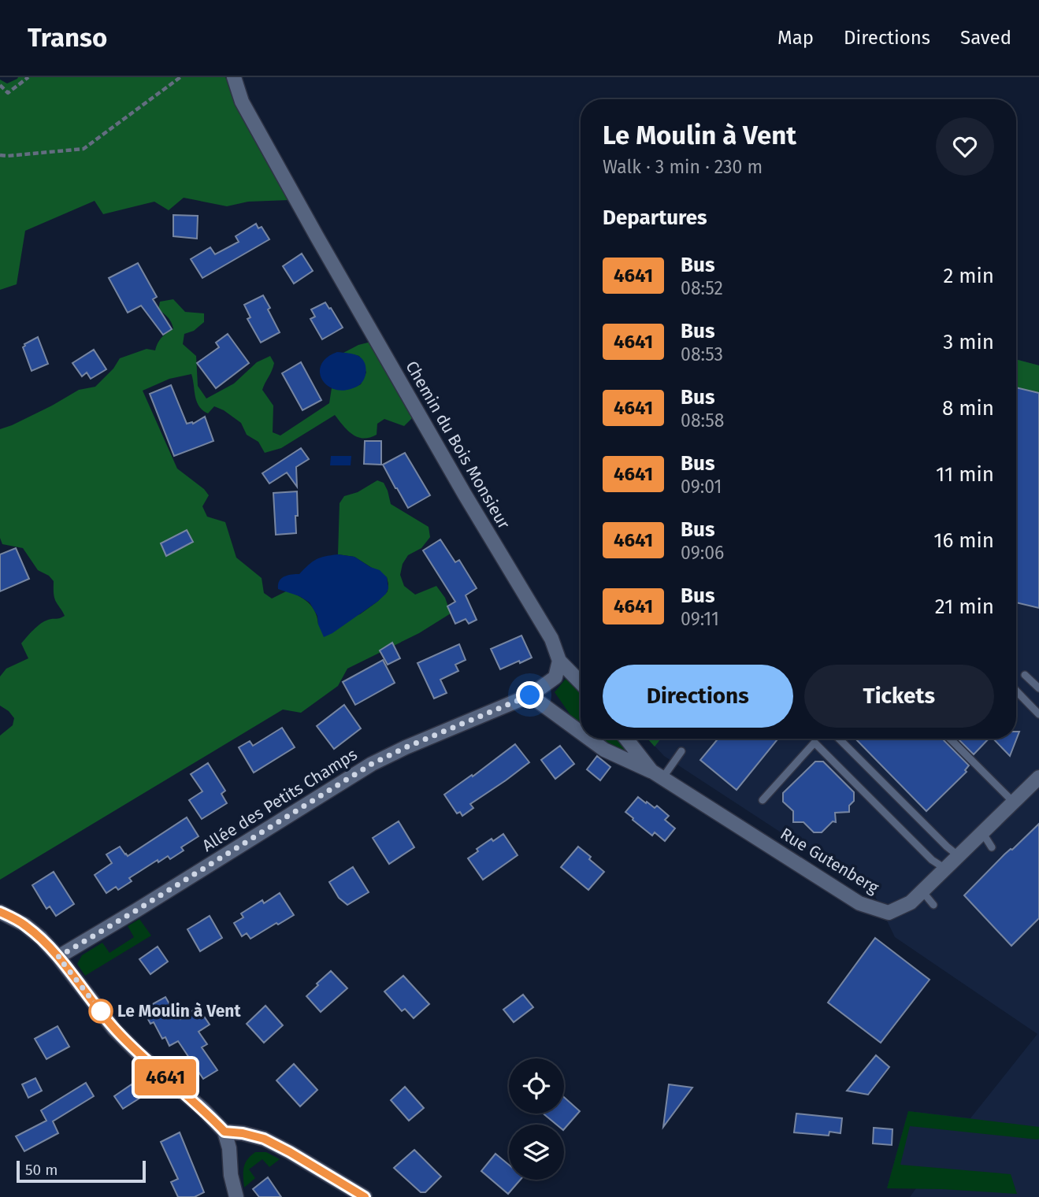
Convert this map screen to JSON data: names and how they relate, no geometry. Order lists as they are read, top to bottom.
{
  "streets": {
    "street": ["Chemin du Bois Monsieur", "Allée des Petits Champs", "Rue Gutenberg"]
  },
  "places": ["Le Moulin à Vent"],
  "lines": ["bus line 4641"],
  "scale_bar": "50 m",
  "page": {
    "header": "Transo",
    "nav": ["Map", "Directions", "Saved"],
    "on_map": "4641",
    "heading": [
      ["Le Moulin à Vent", "Walk · 3 min · 230 m"],
      "Departures"
    ],
    "list": [
      {
        "mark": "4641",
        "name": "Bus",
        "note": "08:52",
        "value": "2 min"
      },
      {
        "mark": "4641",
        "name": "Bus",
        "note": "08:53",
        "value": "3 min"
      },
      {
        "mark": "4641",
        "name": "Bus",
        "note": "08:58",
        "value": "8 min"
      },
      {
        "mark": "4641",
        "name": "Bus",
        "note": "09:01",
        "value": "11 min"
      },
      {
        "mark": "4641",
        "name": "Bus",
        "note": "09:06",
        "value": "16 min"
      },
      {
        "mark": "4641",
        "name": "Bus",
        "note": "09:11",
        "value": "21 min"
      }
    ],
    "buttons": ["Directions", "Tickets"],
    "scale": "50 m"
  }
}
